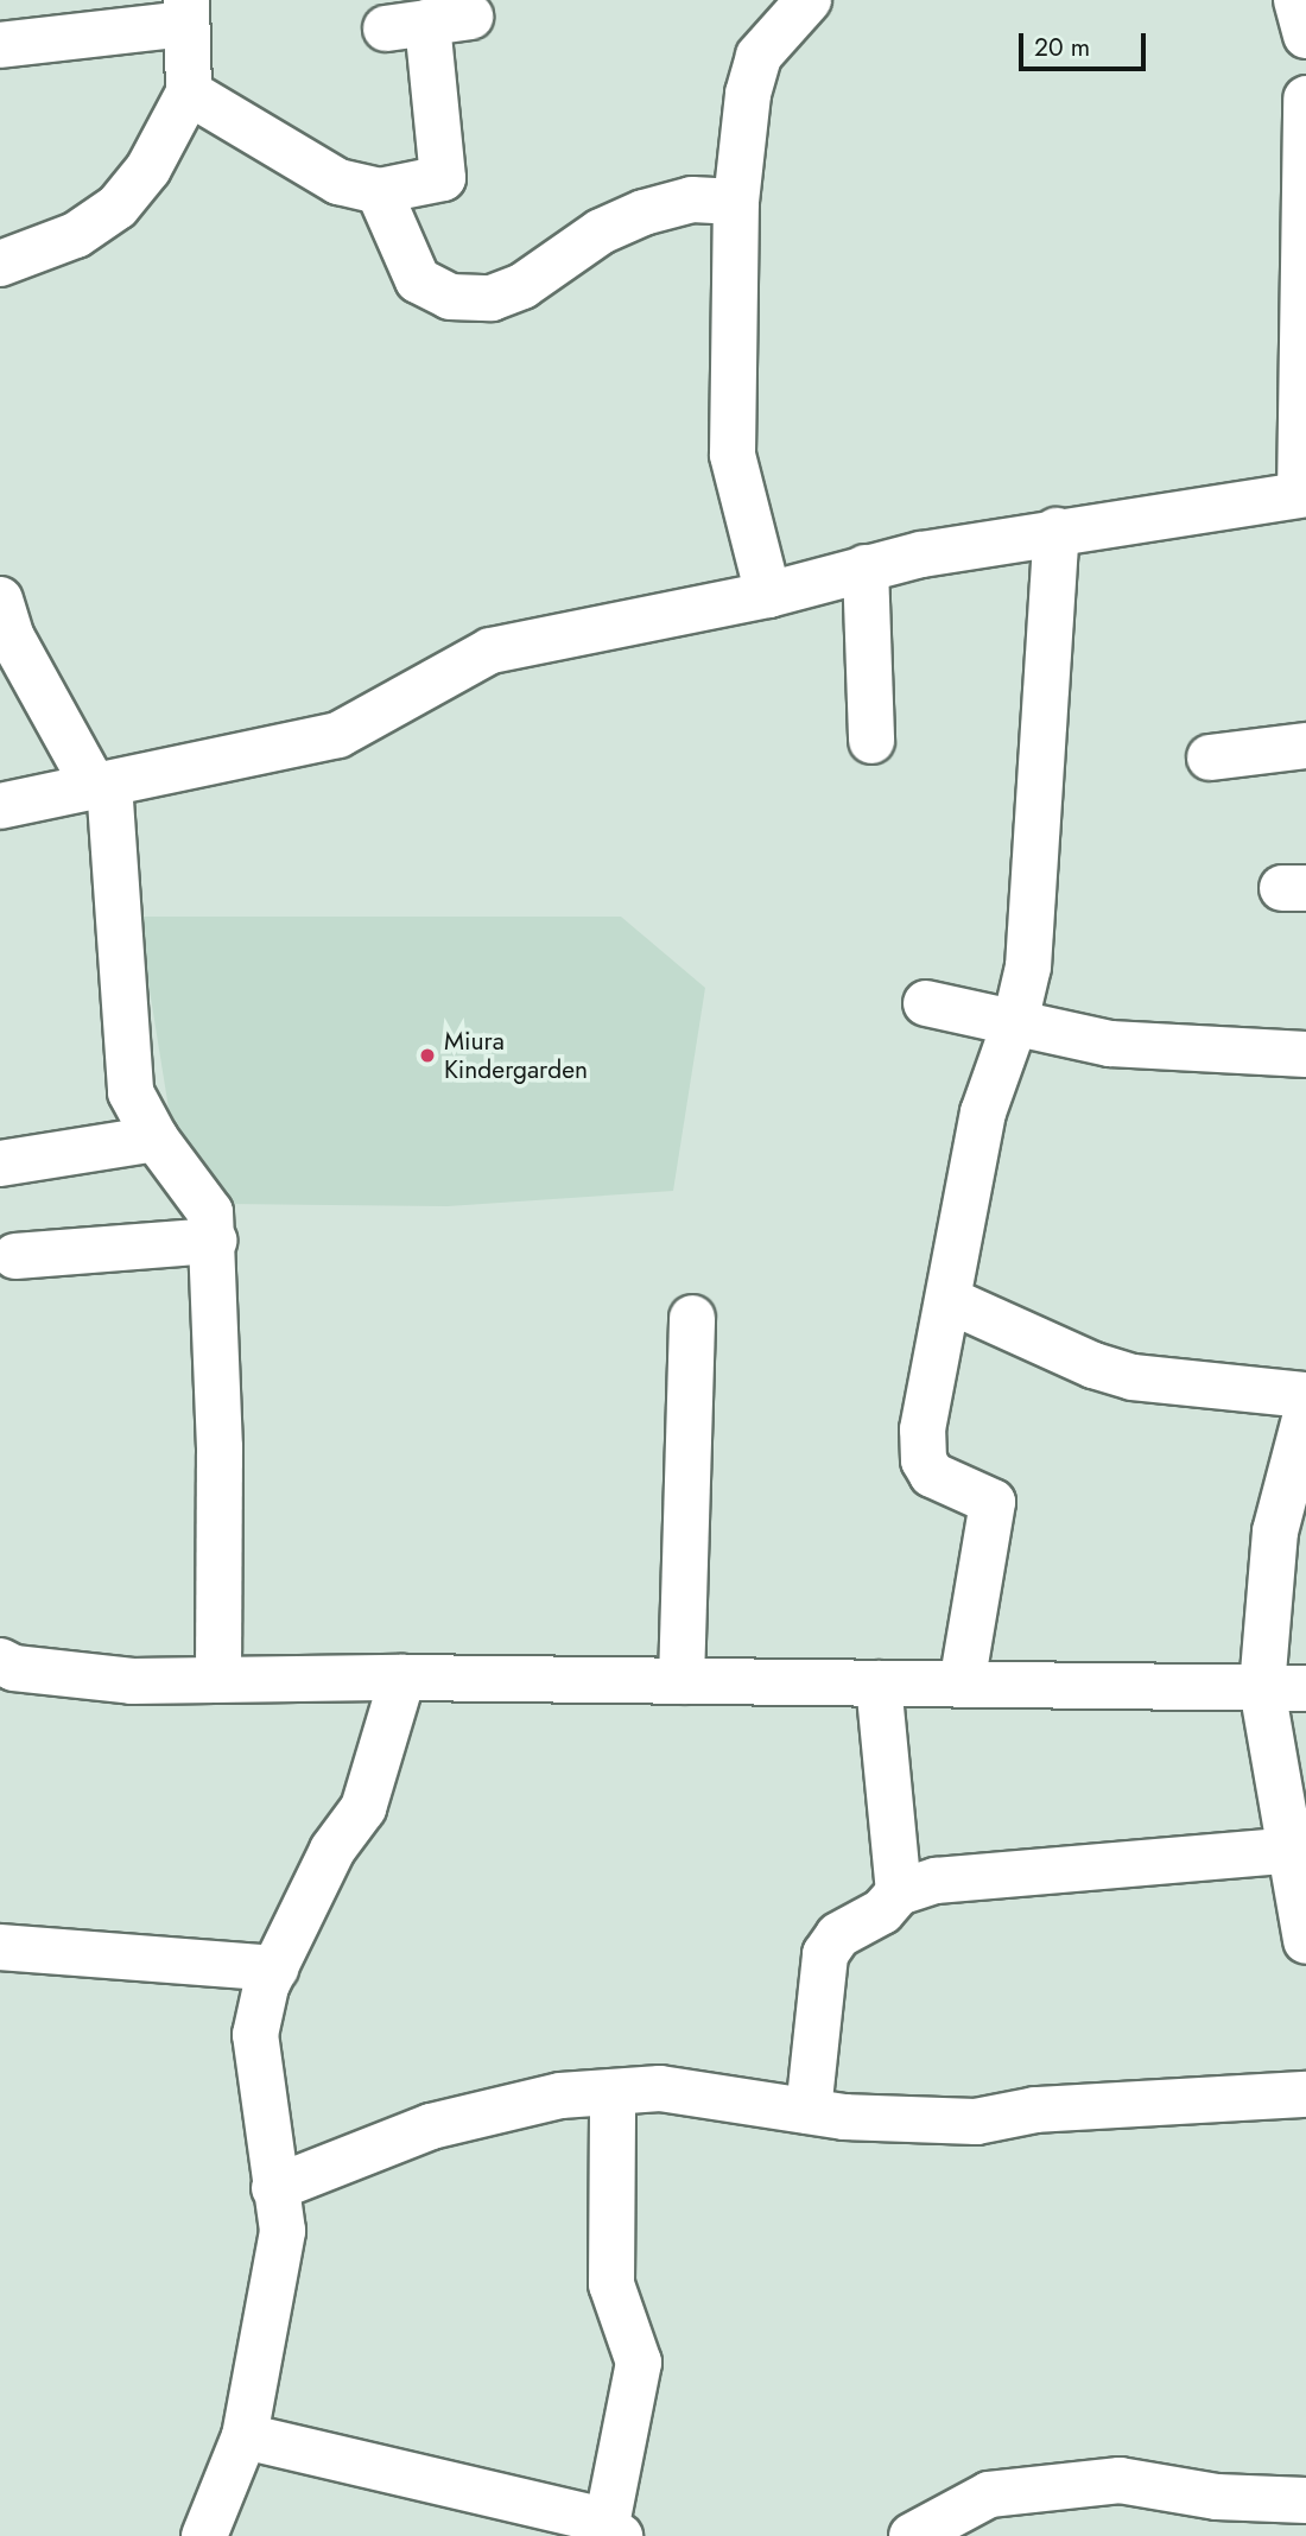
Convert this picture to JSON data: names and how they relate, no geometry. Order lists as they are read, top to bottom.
{
  "places": ["Miura Kindergarden"],
  "scale_bar": "20 m"
}
